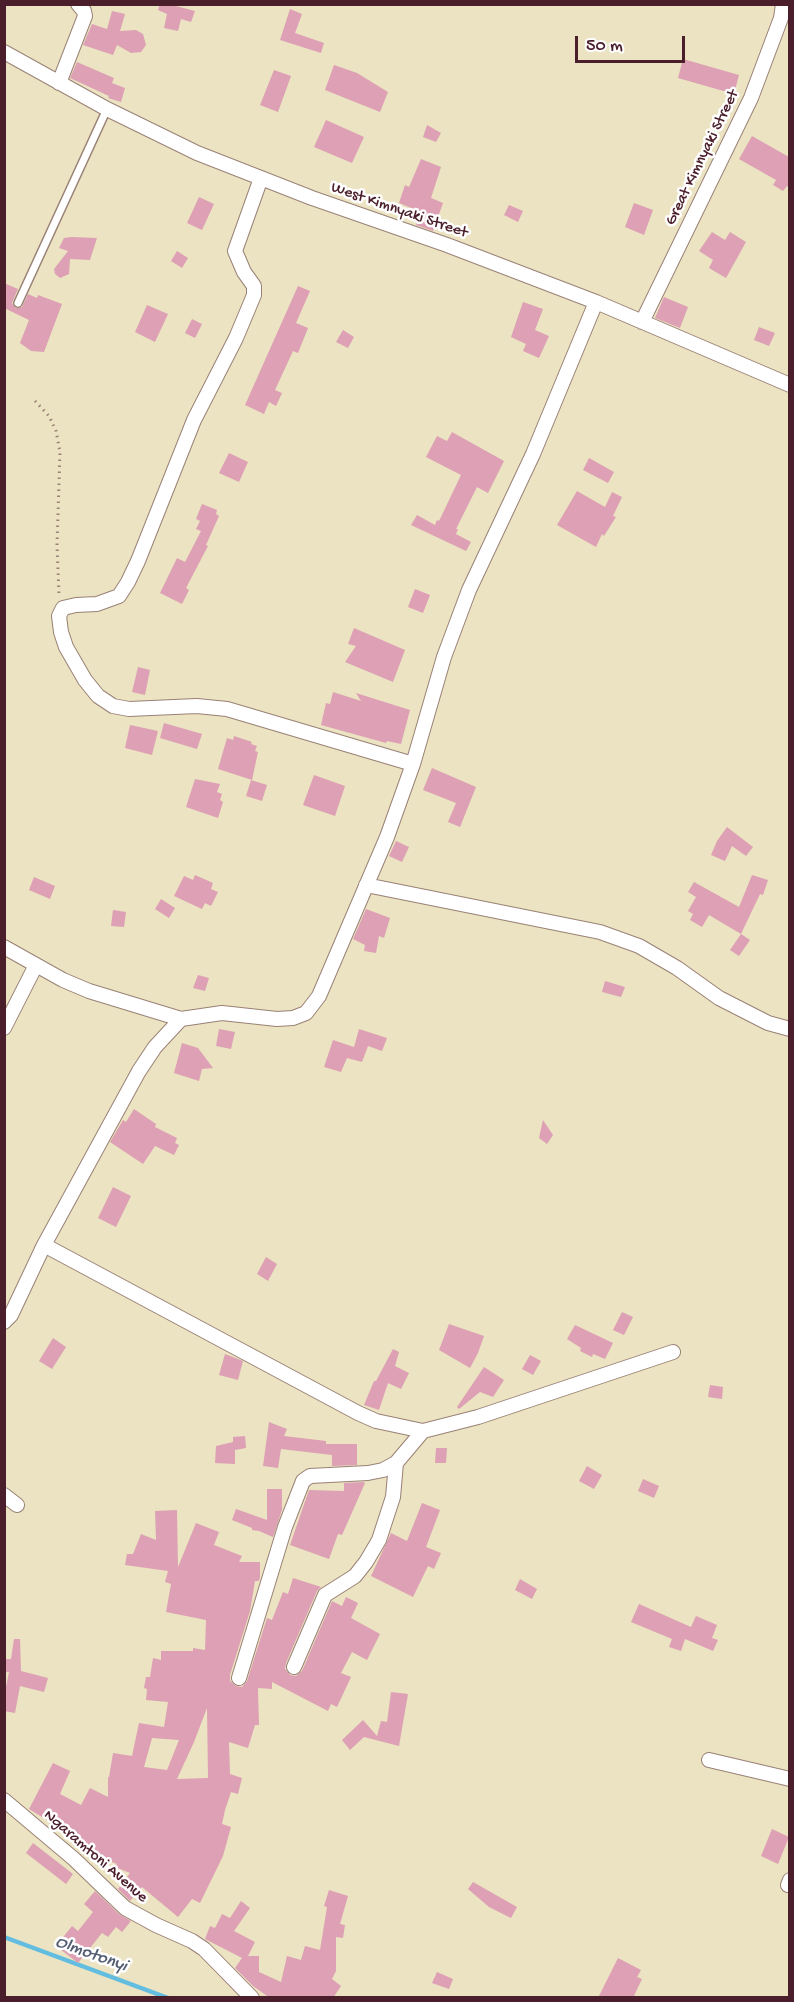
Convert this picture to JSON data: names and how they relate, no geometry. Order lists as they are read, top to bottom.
{
  "streets": {
    "street": ["Great Kimnyaki Street", "West Kimnyaki Street", "Ngaramtoni Avenue"]
  },
  "crossings": [
    ["Great Kimnyaki Street", "West Kimnyaki Street"]
  ],
  "water": ["Olmotonyi"],
  "scale_bar": "50 m"
}
